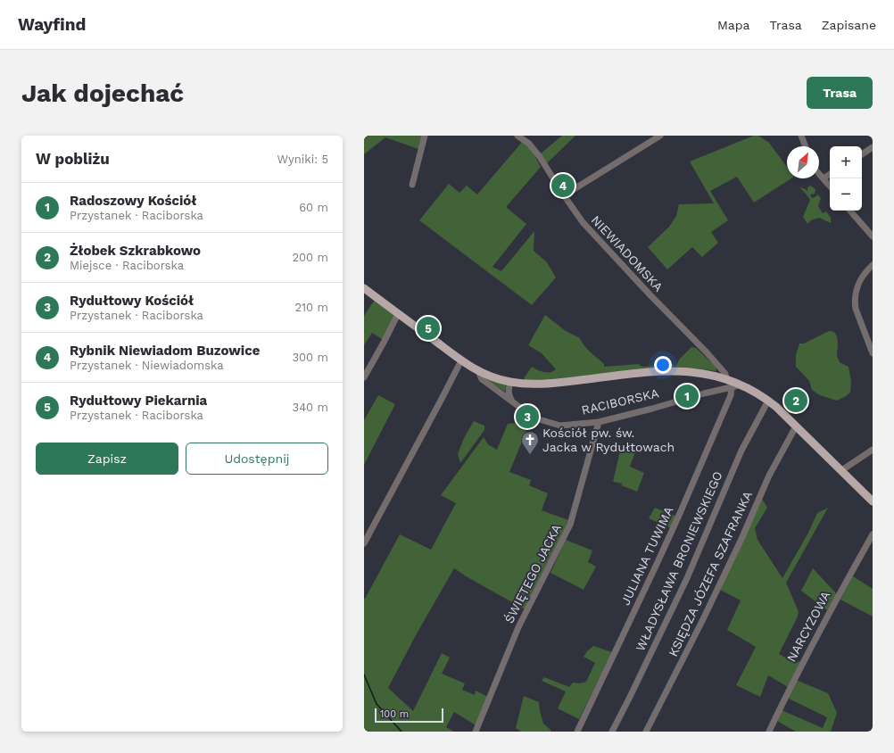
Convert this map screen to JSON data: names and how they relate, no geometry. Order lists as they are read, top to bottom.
{
  "streets": {
    "main road": ["RACIBORSKA"],
    "street": [
      "NIEWIADOMSKA",
      "JULIANA TUWIMA",
      "WŁADYSŁAWA BRONIEWSKIEGO",
      "ŚWIĘTEGO JACKA",
      "KSIĘDZA JÓZEFA SZAFRANKA",
      "NARCYZOWA"
    ]
  },
  "crossings": [
    ["NIEWIADOMSKA", "RACIBORSKA"],
    ["RACIBORSKA", "JULIANA TUWIMA"],
    ["RACIBORSKA", "WŁADYSŁAWA BRONIEWSKIEGO"],
    ["RACIBORSKA", "ŚWIĘTEGO JACKA"],
    ["RACIBORSKA", "KSIĘDZA JÓZEFA SZAFRANKA"]
  ],
  "places": {
    "church": ["Kościół pw. św. Jacka w Rydułtowach"]
  },
  "scale_bar": "100 m",
  "north": "top right",
  "page": {
    "header": "Wayfind",
    "nav": ["Mapa", "Trasa", "Zapisane"],
    "buttons": [
      "Trasa",
      ["Zapisz", "Udostępnij"]
    ],
    "title": "Jak dojechać",
    "heading": ["W pobliżu", "Wyniki: 5"],
    "map_buttons": ["+", "−"],
    "pins": [
      "4",
      "5",
      "1",
      "2",
      "3"
    ],
    "list": [
      {
        "mark": "1",
        "name": "Radoszowy Kościół",
        "note": "Przystanek · Raciborska",
        "value": "60 m"
      },
      {
        "mark": "2",
        "name": "Żłobek Szkrabkowo",
        "note": "Miejsce · Raciborska",
        "value": "200 m"
      },
      {
        "mark": "3",
        "name": "Rydułtowy Kościół",
        "note": "Przystanek · Raciborska",
        "value": "210 m"
      },
      {
        "mark": "4",
        "name": "Rybnik Niewiadom Buzowice",
        "note": "Przystanek · Niewiadomska",
        "value": "300 m"
      },
      {
        "mark": "5",
        "name": "Rydułtowy Piekarnia",
        "note": "Przystanek · Raciborska",
        "value": "340 m"
      }
    ],
    "scale": "100 m"
  }
}
